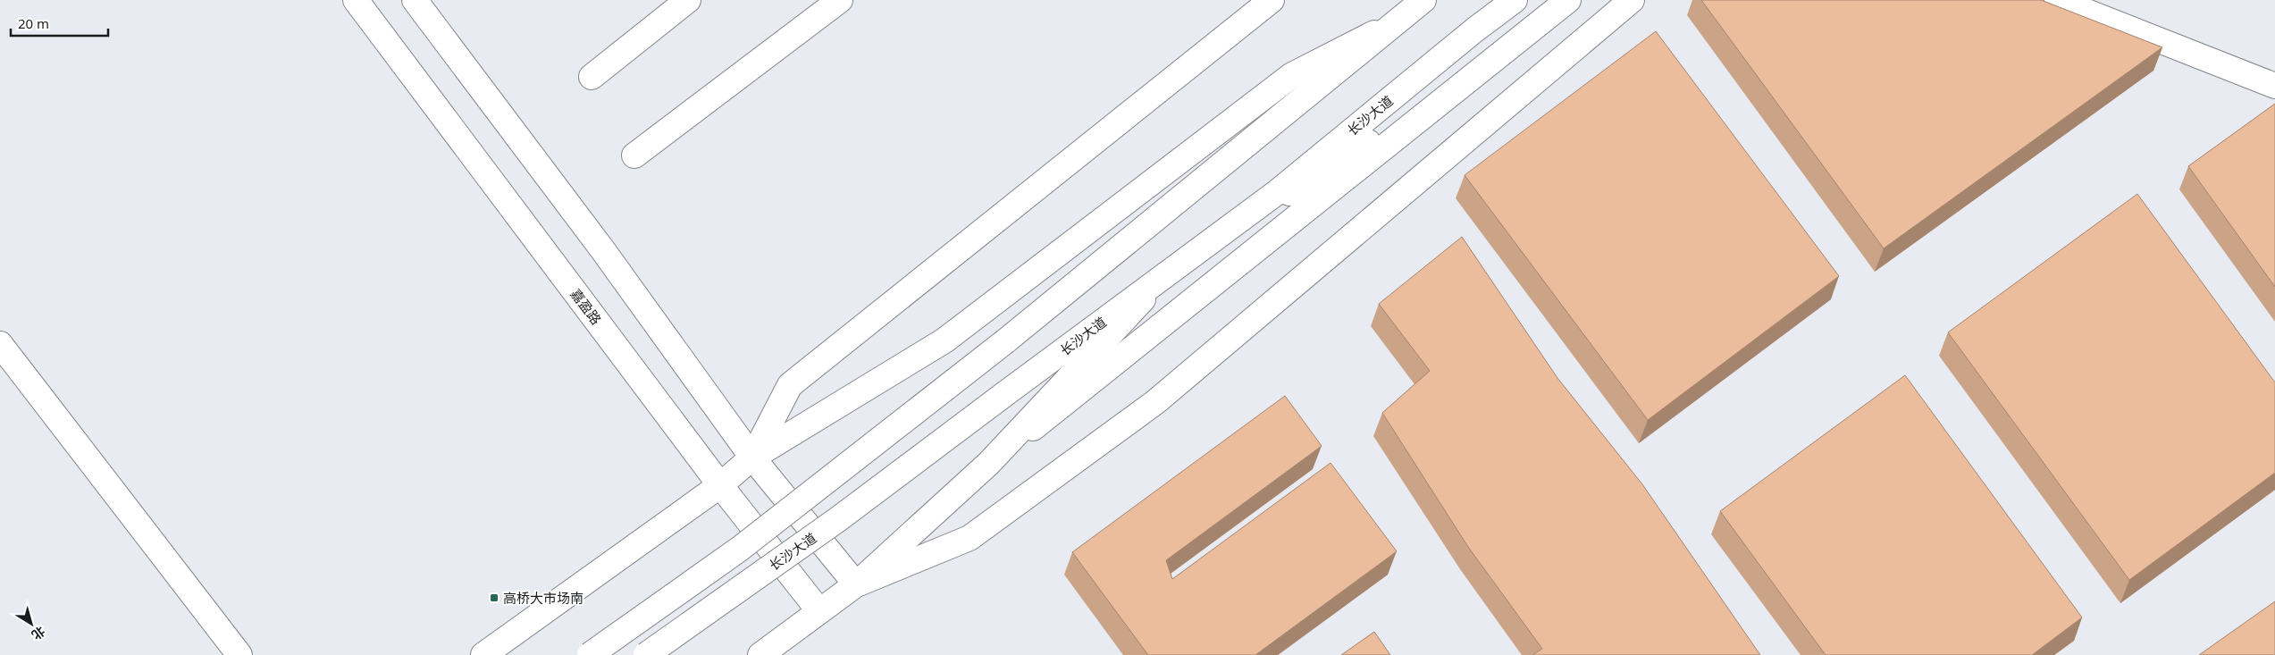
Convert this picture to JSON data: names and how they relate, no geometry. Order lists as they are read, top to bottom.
{
  "streets": {
    "main road": ["长沙大道", "嘉盈路"]
  },
  "places": {
    "transit": ["高桥大市场南"]
  },
  "scale_bar": "20 m",
  "north": "bottom right"
}
